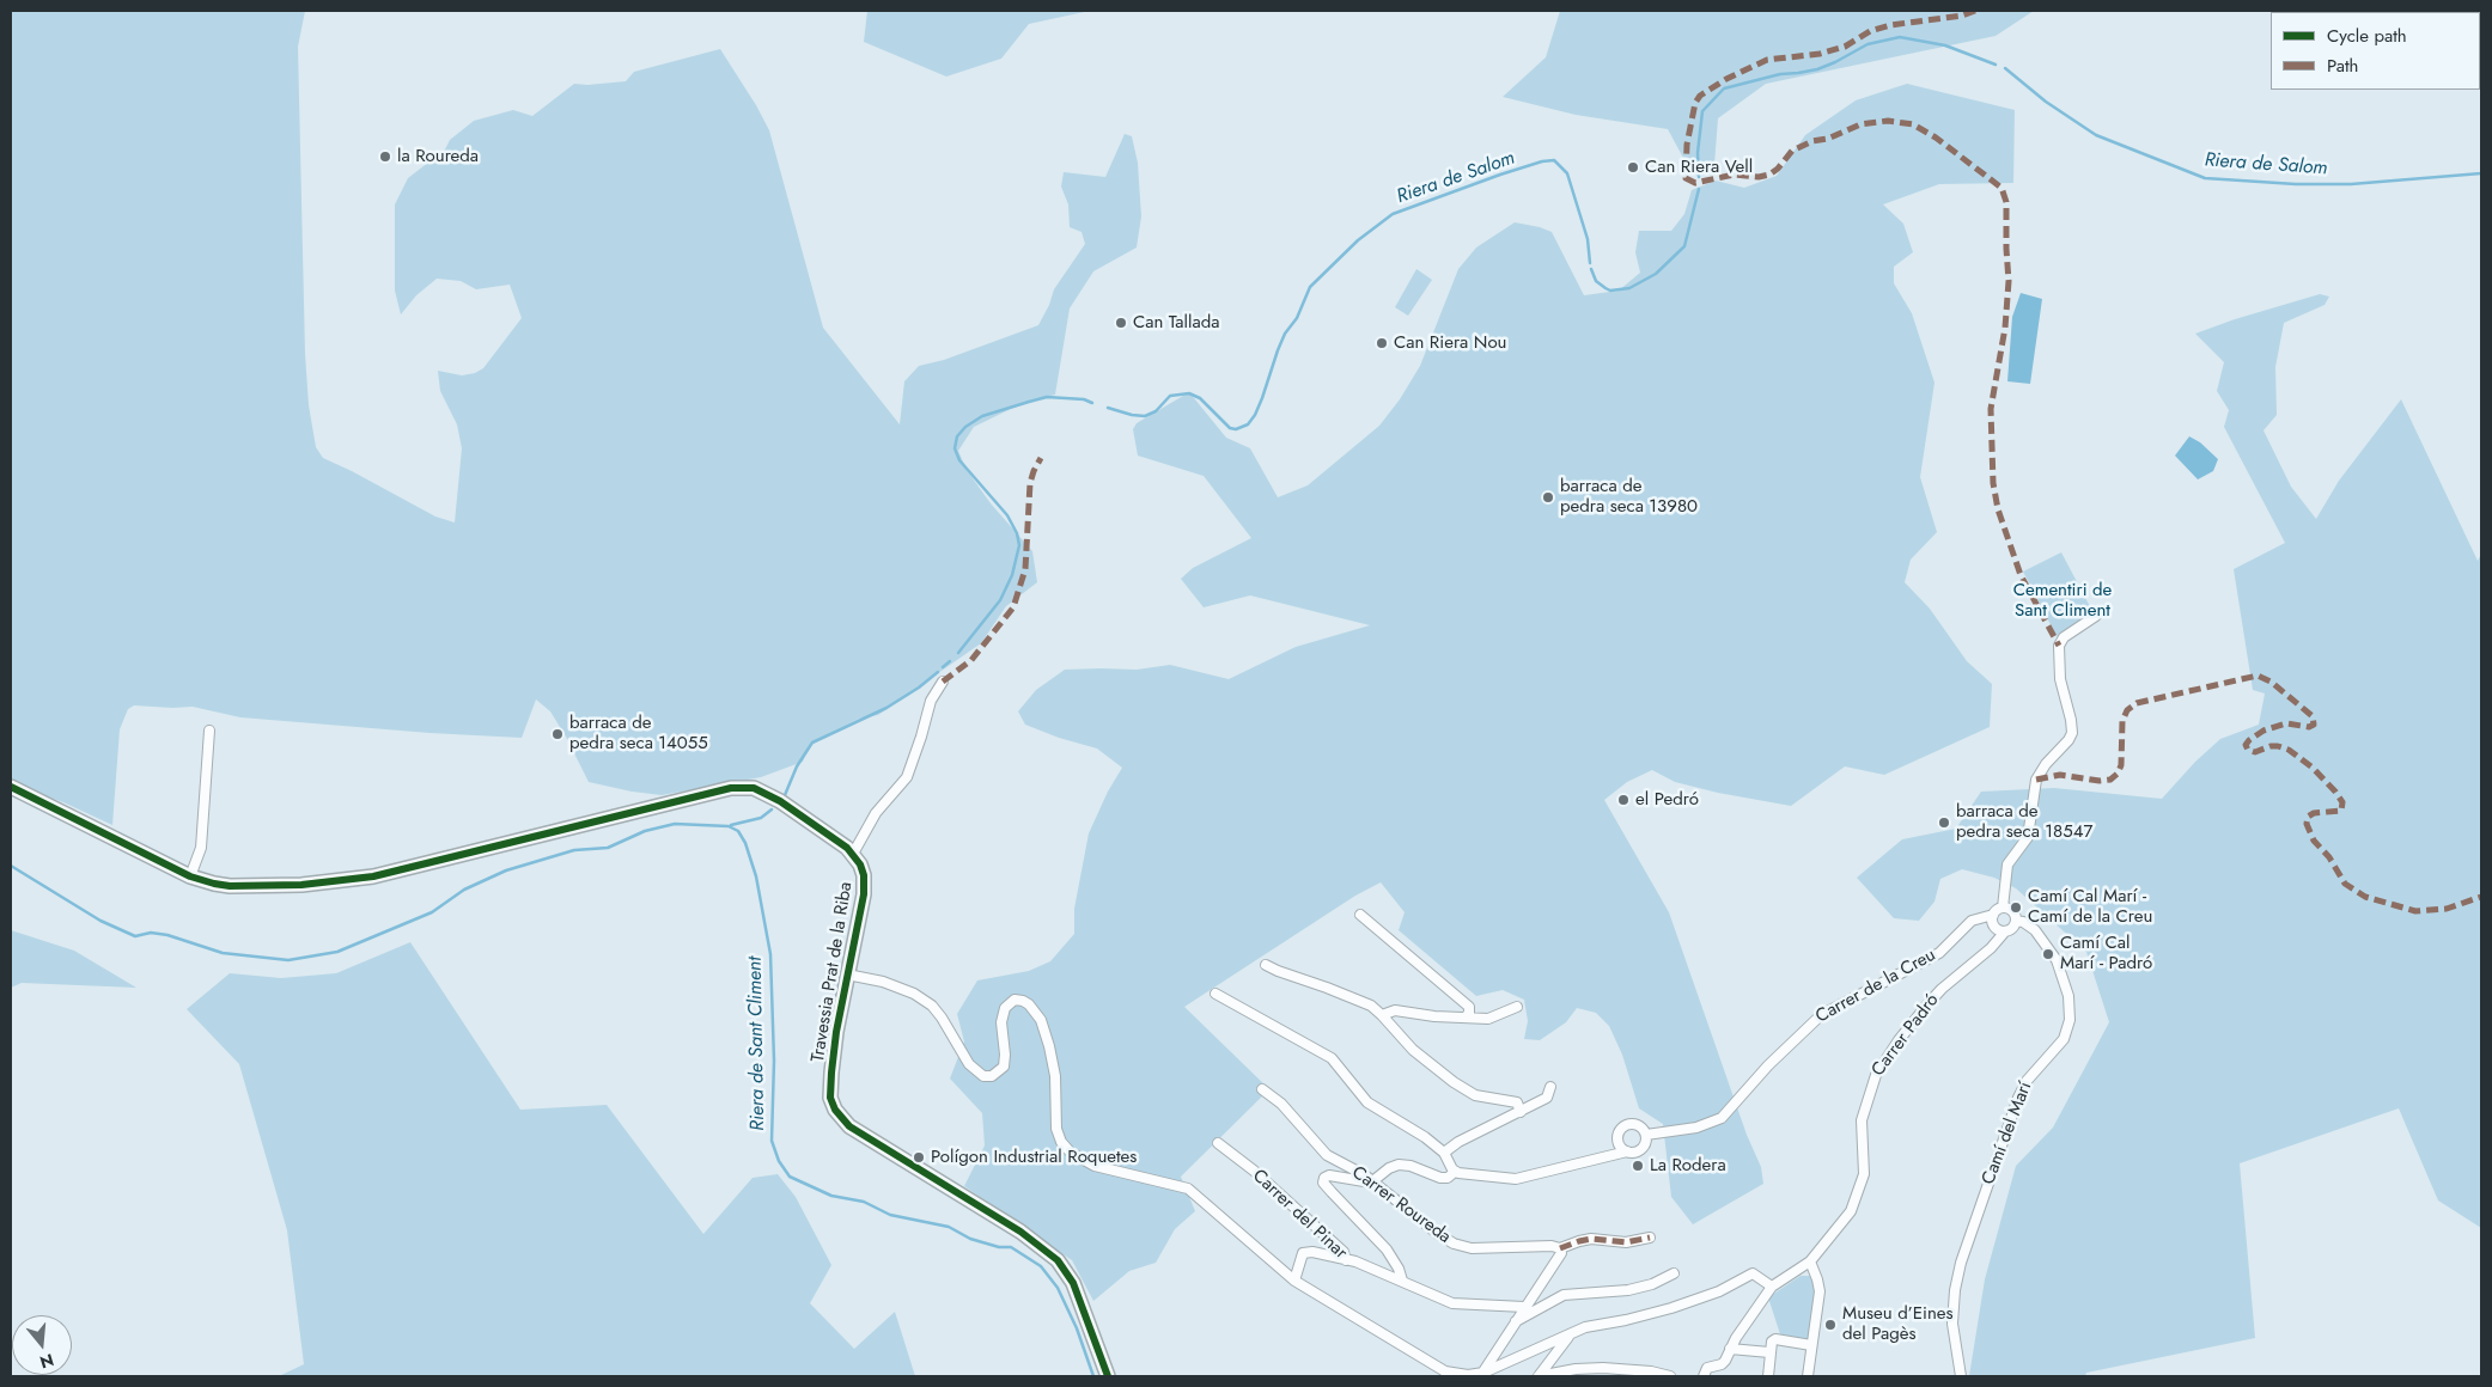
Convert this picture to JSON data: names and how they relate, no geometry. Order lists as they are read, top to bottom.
{
  "streets": {
    "street": [
      "Travessia Prat de la Riba",
      "Carrer de la Creu",
      "Carrer Padró",
      "Camí del Marí",
      "Carrer Roureda",
      "Carrer del Pinar"
    ]
  },
  "crossings": [
    ["Carrer de la Creu", "Carrer Padró"],
    ["Carrer de la Creu", "Camí del Marí"],
    ["Carrer Padró", "Camí del Marí"]
  ],
  "water": ["Riera de Salom", "Riera de Sant Climent"],
  "parks": ["Cementiri de Sant Climent"],
  "places": [
    "la Roureda",
    "Can Riera Vell",
    "Can Tallada",
    "Can Riera Nou",
    "barraca de pedra seca 13980",
    "barraca de pedra seca 14055",
    "el Pedró",
    "barraca de pedra seca 18547",
    "Camí Cal Marí - Camí de la Creu",
    "Camí Cal Marí - Padró",
    "Polígon Industrial Roquetes",
    "La Rodera",
    "Museu d’Eines del Pagès"
  ],
  "legend": ["Cycle path", "Path"],
  "north": "bottom"
}
